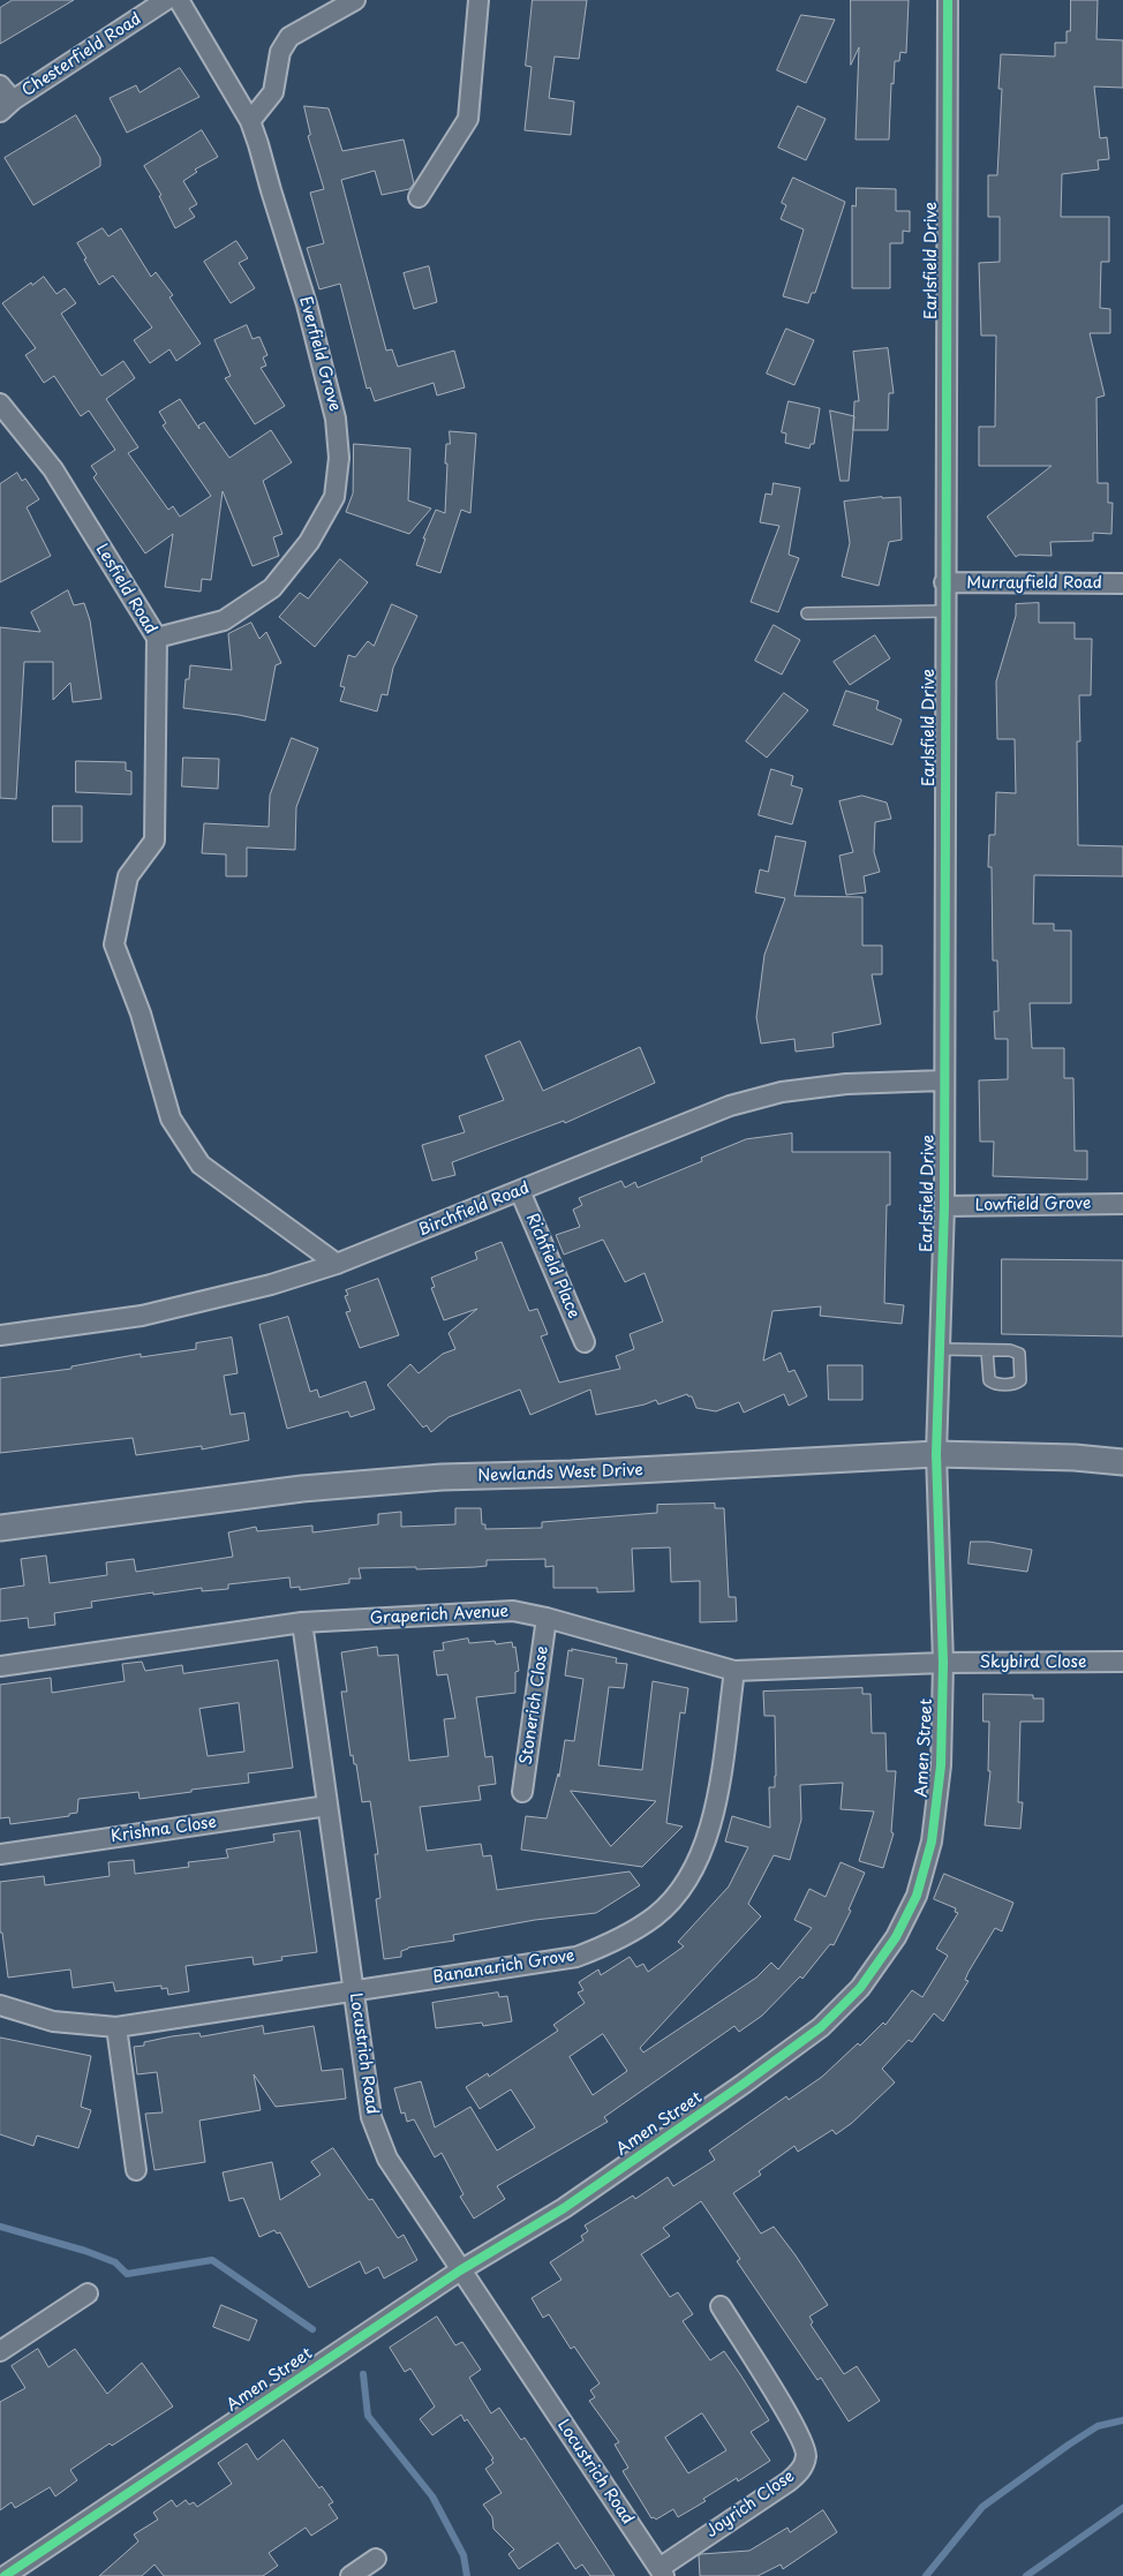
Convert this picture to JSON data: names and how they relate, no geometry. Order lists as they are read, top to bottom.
{
  "streets": {
    "street": [
      "Chesterfield Road",
      "Earlsfield Drive",
      "Everfield Grove",
      "Murrayfield Road",
      "Lesfield Road",
      "Lowfield Grove",
      "Birchfield Road",
      "Richfield Place",
      "Newlands West Drive",
      "Graperich Avenue",
      "Skybird Close",
      "Stonerich Close",
      "Amen Street",
      "Krishna Close",
      "Bananarich Grove",
      "Locustrich Road",
      "Joyrich Close"
    ]
  },
  "crossings": [
    ["Earlsfield Drive", "Murrayfield Road"],
    ["Earlsfield Drive", "Lowfield Grove"],
    ["Earlsfield Drive", "Birchfield Road"],
    ["Earlsfield Drive", "Newlands West Drive"],
    ["Earlsfield Drive", "Amen Street"],
    ["Everfield Grove", "Lesfield Road"],
    ["Lesfield Road", "Birchfield Road"],
    ["Birchfield Road", "Richfield Place"],
    ["Newlands West Drive", "Amen Street"],
    ["Graperich Avenue", "Skybird Close"],
    ["Graperich Avenue", "Stonerich Close"],
    ["Graperich Avenue", "Amen Street"],
    ["Graperich Avenue", "Bananarich Grove"],
    ["Graperich Avenue", "Locustrich Road"],
    ["Skybird Close", "Amen Street"],
    ["Amen Street", "Locustrich Road"],
    ["Krishna Close", "Locustrich Road"],
    ["Bananarich Grove", "Locustrich Road"],
    ["Locustrich Road", "Joyrich Close"]
  ]
}
